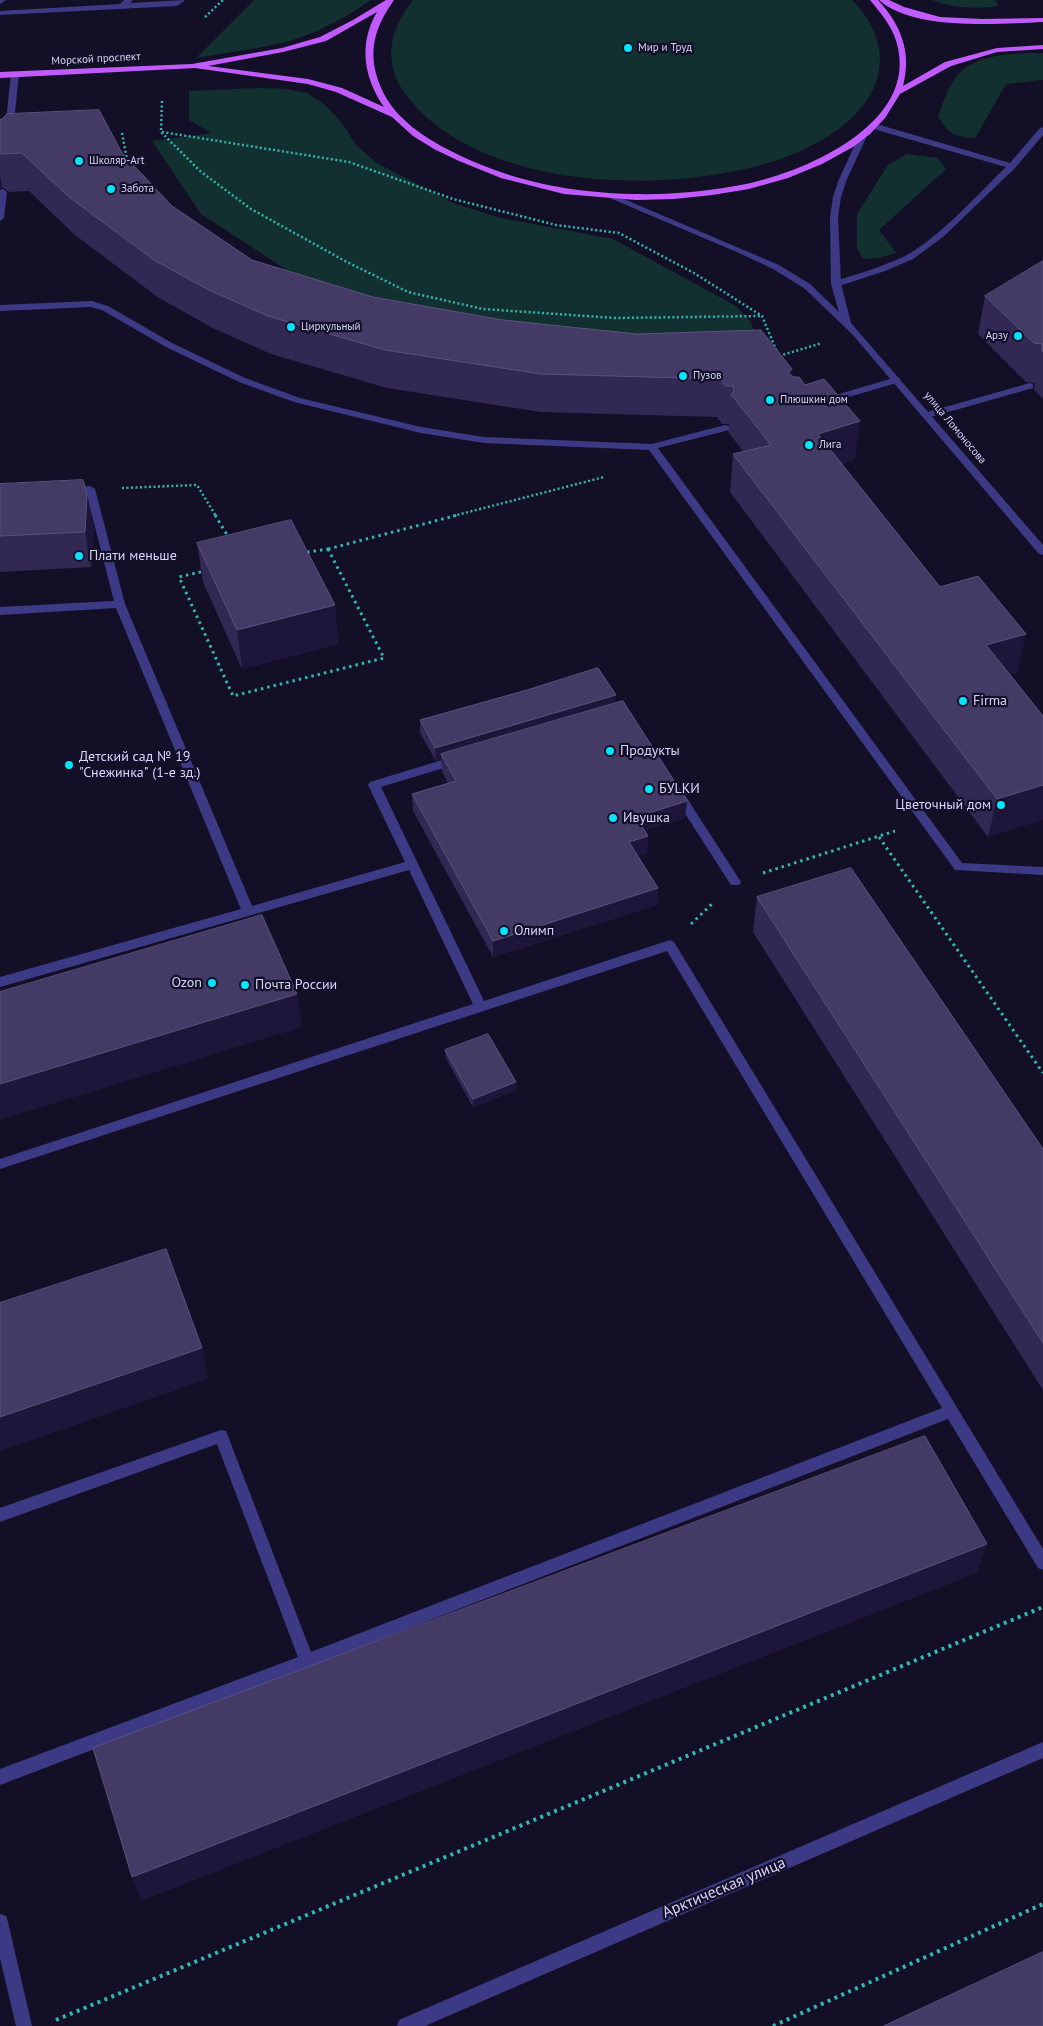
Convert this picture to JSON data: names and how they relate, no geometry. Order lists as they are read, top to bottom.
{
  "streets": {
    "main road": ["Морской проспект"],
    "street": ["улица Ломоносова", "Арктическая улица"]
  },
  "places": [
    "Мир и Труд",
    "Школяр-Art",
    "Забота",
    "Циркульный",
    "Арзу",
    "Пузов",
    "Плюшкин дом",
    "Лига",
    "Плати меньше",
    "Firma",
    "Продукты",
    "Детский сад № 19 \"Снежинка\" (1-е зд.)",
    "БУLКИ",
    "Цветочный дом",
    "Ивушка",
    "Олимп",
    "Ozon",
    "Почта России"
  ]
}
